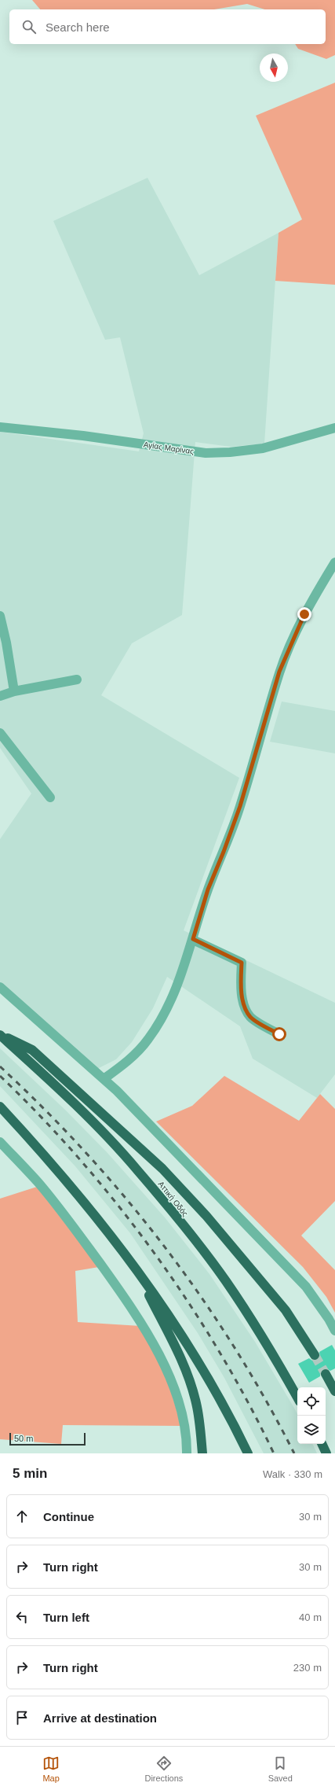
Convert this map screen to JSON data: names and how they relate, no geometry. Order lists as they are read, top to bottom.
{
  "streets": {
    "highway": ["Αττική Οδός"],
    "street": ["Αγίας Μαρίνας"]
  },
  "scale_bar": "50 m",
  "north": "bottom",
  "page": {
    "search": "Search here",
    "scale": "50 m",
    "heading": ["5 min", "Walk · 330 m"],
    "list": [
      ["Continue", "30 m"],
      ["Turn right", "30 m"],
      ["Turn left", "40 m"],
      ["Turn right", "230 m"],
      "Arrive at destination"
    ],
    "nav": ["Map", "Directions", "Saved"]
  }
}
